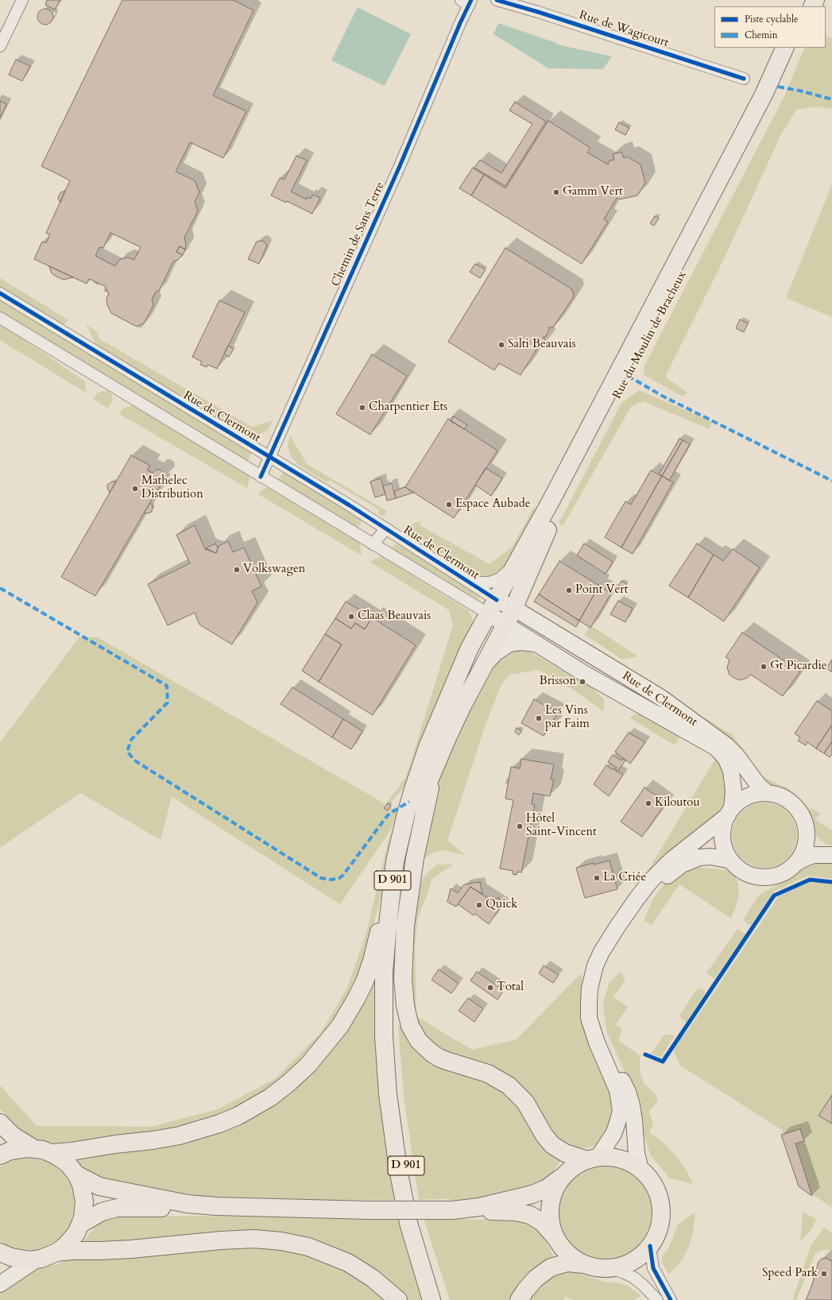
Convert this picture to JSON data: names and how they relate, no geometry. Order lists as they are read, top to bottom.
{
  "streets": {
    "main road": ["Rue du Moulin de Bracheux", "Rue de Clermont", "D 901"],
    "street": ["Rue de Wagicourt", "Chemin de Sans Terre"]
  },
  "crossings": [
    ["Chemin de Sans Terre", "Rue de Clermont"],
    ["Rue du Moulin de Bracheux", "Rue de Clermont"],
    ["Rue du Moulin de Bracheux", "D 901"],
    ["Rue de Clermont", "D 901"]
  ],
  "places": [
    "Gamm Vert",
    "Salti Beauvais",
    "Charpentier Ets",
    "Mathelec Distribution",
    "Espace Aubade",
    "Volkswagen",
    "Point Vert",
    "Claas Beauvais",
    "Gt Picardie",
    "Brisson",
    "Les Vins par Faim",
    "Kiloutou",
    "Hôtel Saint-Vincent",
    "La Criée",
    "Quick",
    "Total",
    "Speed Park"
  ],
  "legend": ["Piste cyclable", "Chemin"]
}
